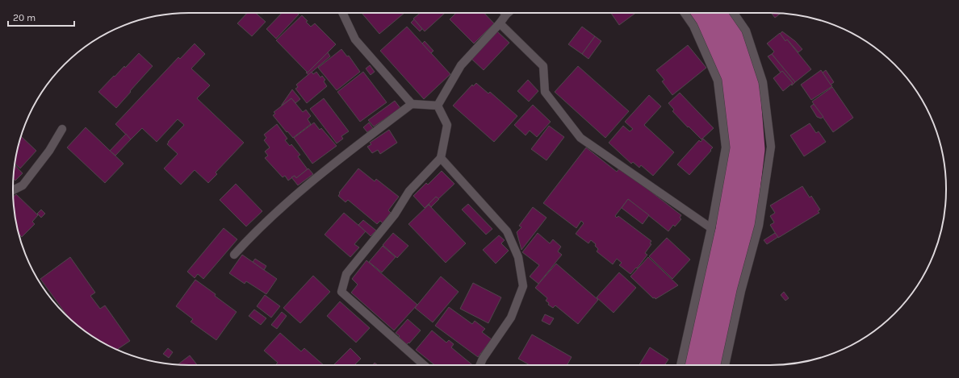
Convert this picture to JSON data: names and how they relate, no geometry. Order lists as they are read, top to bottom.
{
  "scale_bar": "20 m"
}
